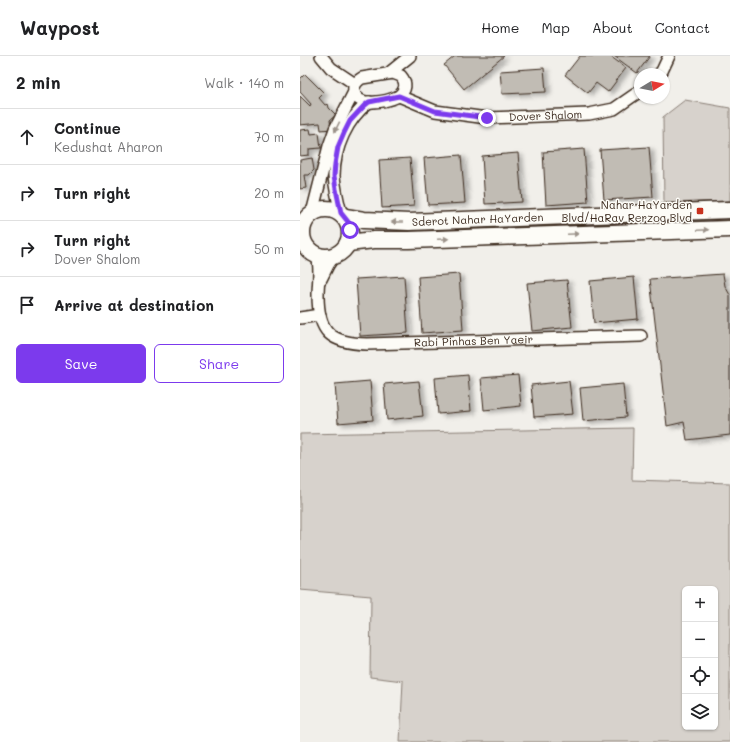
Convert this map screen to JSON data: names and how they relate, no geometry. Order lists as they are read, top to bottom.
{
  "streets": {
    "main road": ["Sderot Nahar HaYarden"],
    "street": ["Dover Shalom", "Rabi Pinhas Ben Yaeir"]
  },
  "crossings": [
    ["Sderot Nahar HaYarden", "Rabi Pinhas Ben Yaeir"]
  ],
  "places": {
    "transit": ["Nahar HaYarden Blvd/HaRav Rerzog Blvd"]
  },
  "north": "right",
  "page": {
    "header": "Waypost",
    "nav": [
      "Home",
      "Map",
      "About",
      "Contact"
    ],
    "heading": ["2 min", "Walk · 140 m"],
    "list": [
      ["Continue", "Kedushat Aharon", "70 m"],
      ["Turn right", "20 m"],
      ["Turn right", "Dover Shalom", "50 m"],
      "Arrive at destination"
    ],
    "buttons": ["Save", "Share"],
    "map_buttons": ["+", "−"]
  }
}
